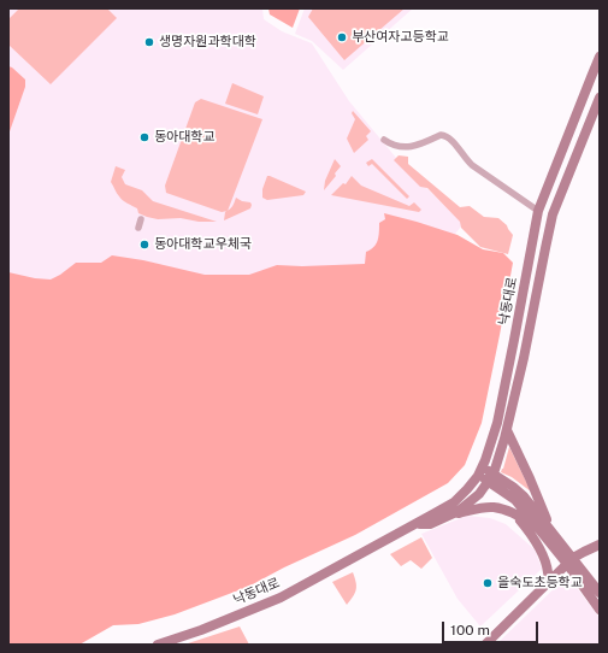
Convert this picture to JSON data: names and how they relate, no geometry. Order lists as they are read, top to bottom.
{
  "streets": {
    "street": ["낙동대로"]
  },
  "places": [
    "부산여자고등학교",
    "생명자원과학대학",
    "동아대학교",
    "동아대학교우체국",
    "을숙도초등학교"
  ],
  "scale_bar": "100 m"
}
